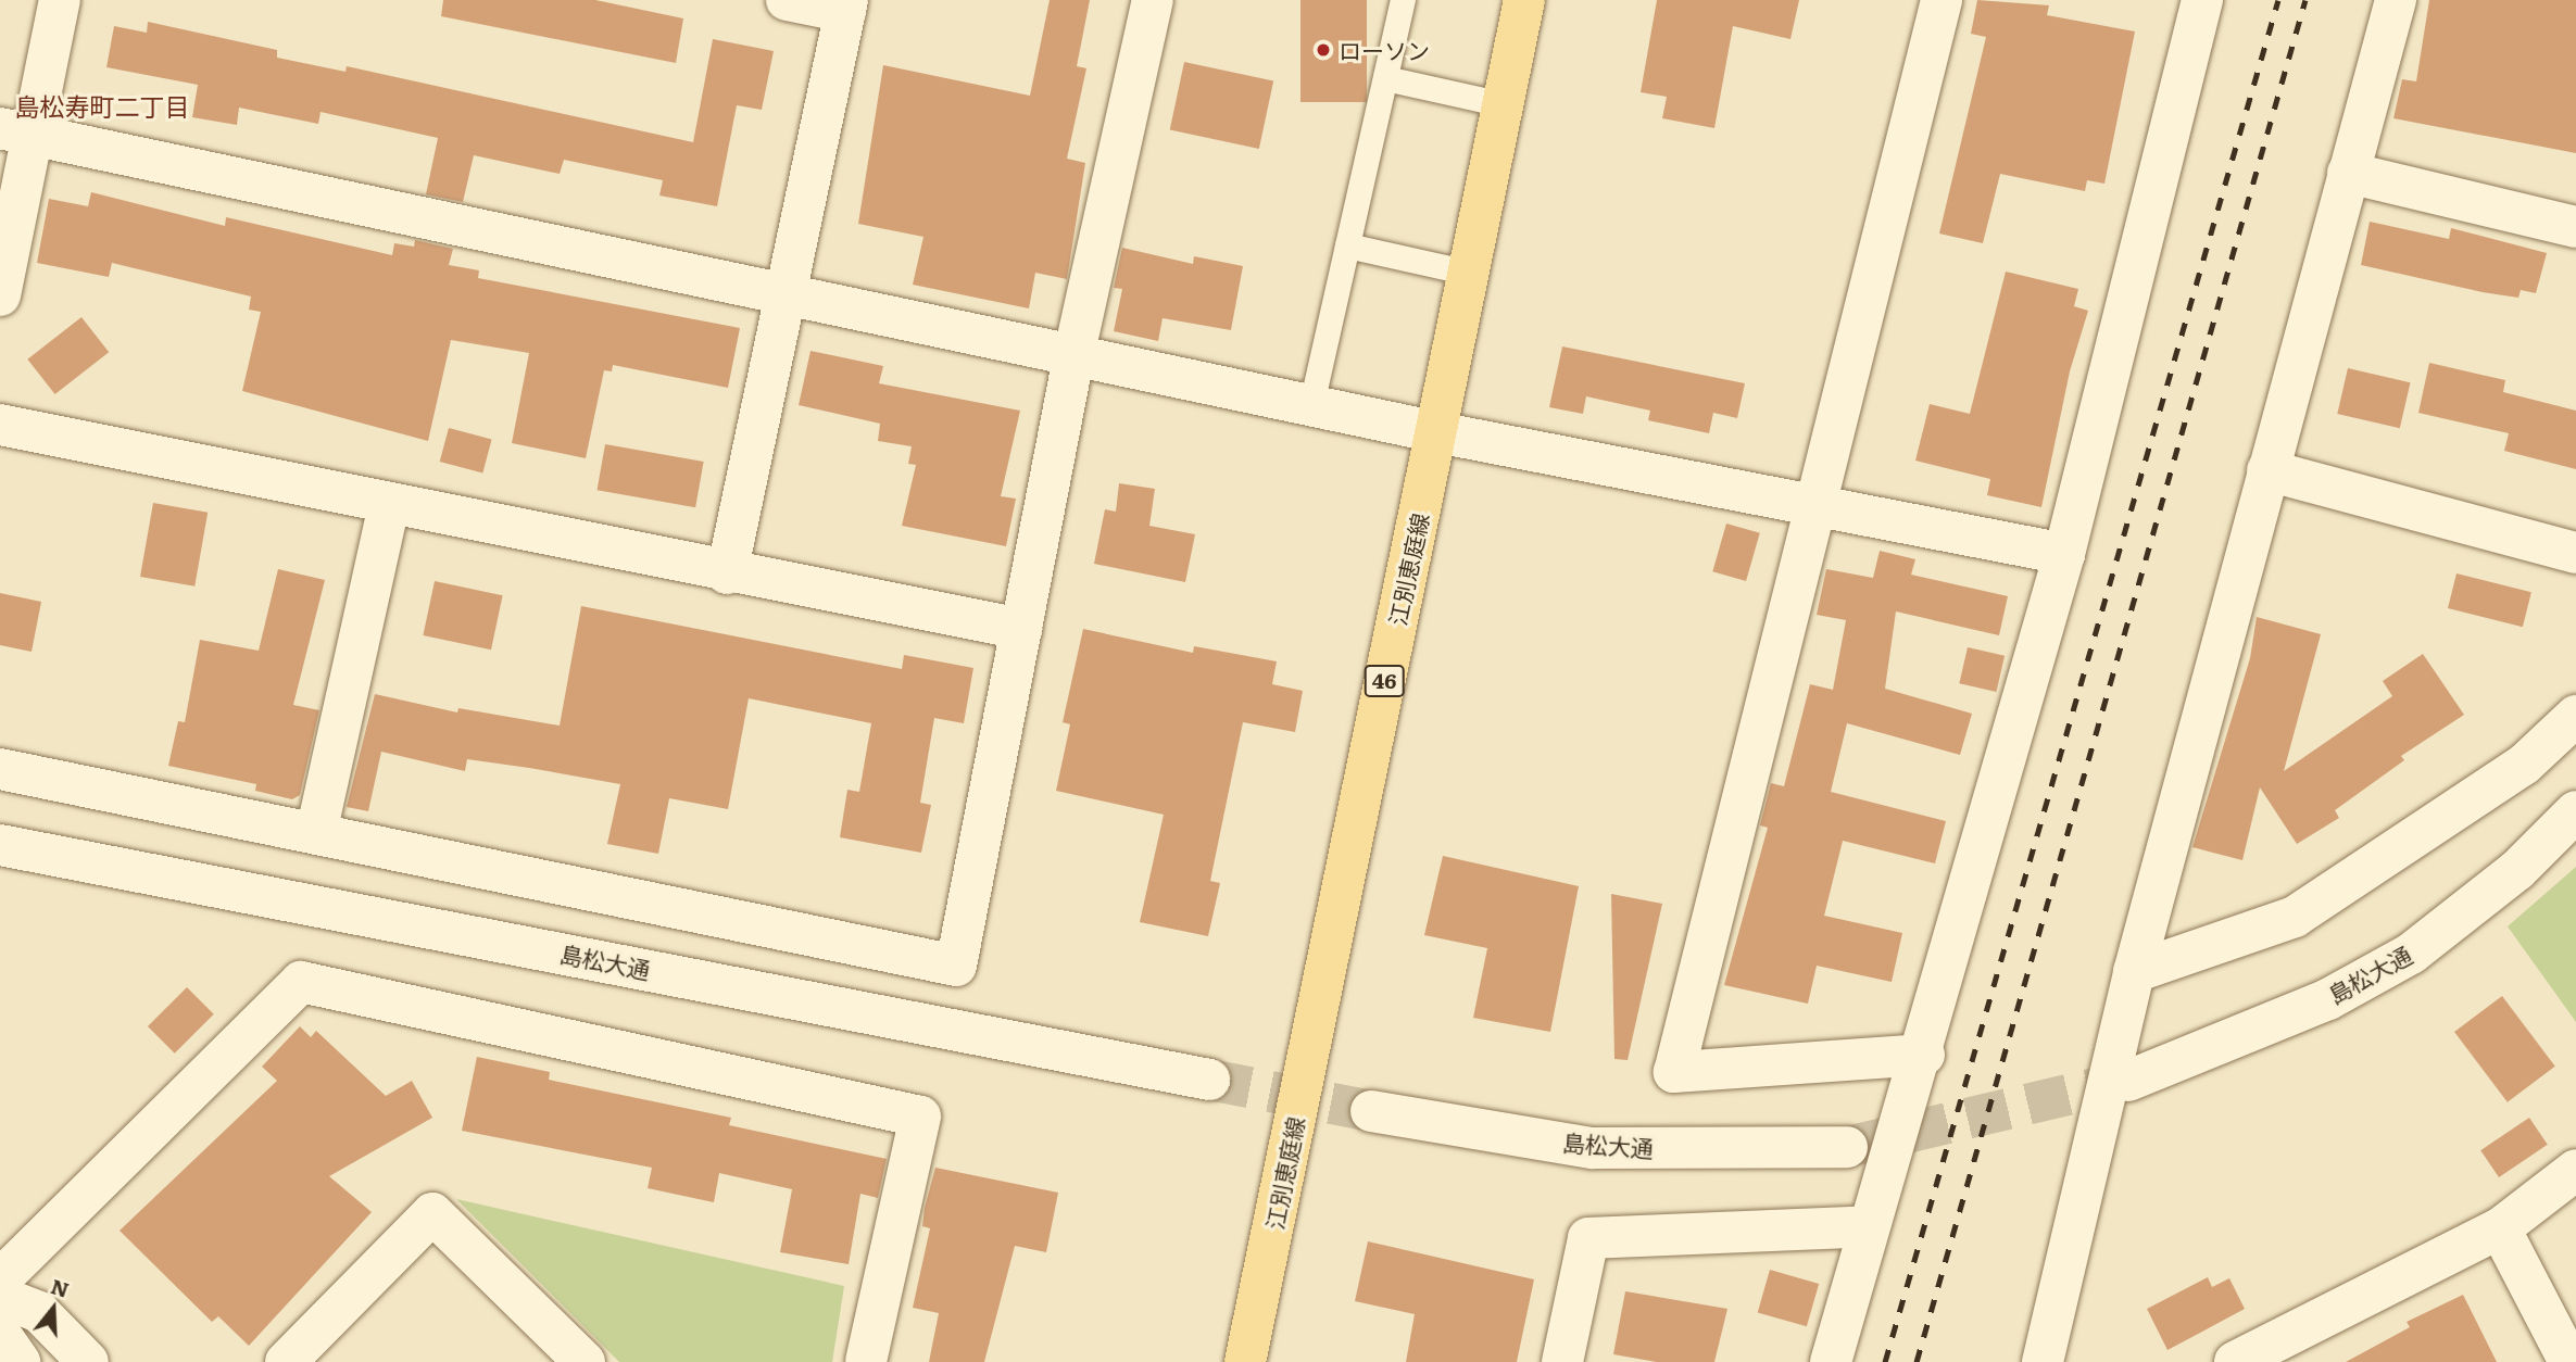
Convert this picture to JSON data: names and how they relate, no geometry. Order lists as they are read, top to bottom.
{
  "streets": {
    "main road": ["江別恵庭線", "46"],
    "street": ["島松大通"]
  },
  "districts": ["島松寿町二丁目"],
  "places": ["ローソン"],
  "north": "top"
}
